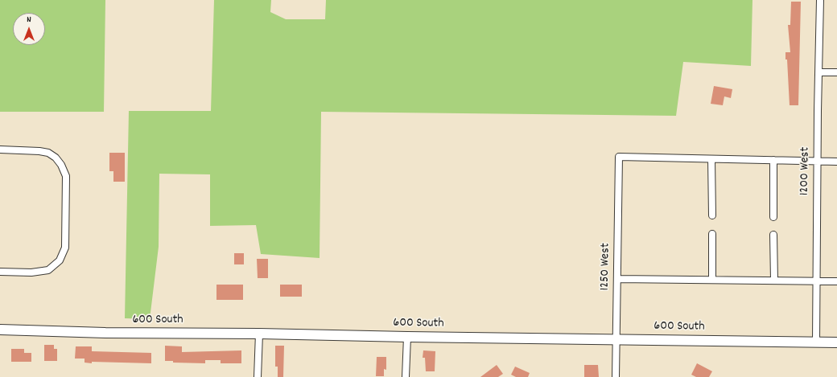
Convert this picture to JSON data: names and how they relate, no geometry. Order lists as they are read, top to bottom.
{
  "streets": {
    "main road": ["600 South"],
    "street": ["1200 West", "1250 West"]
  },
  "crossings": [
    ["1200 West", "600 South"],
    ["1250 West", "600 South"]
  ],
  "north": "top"
}
